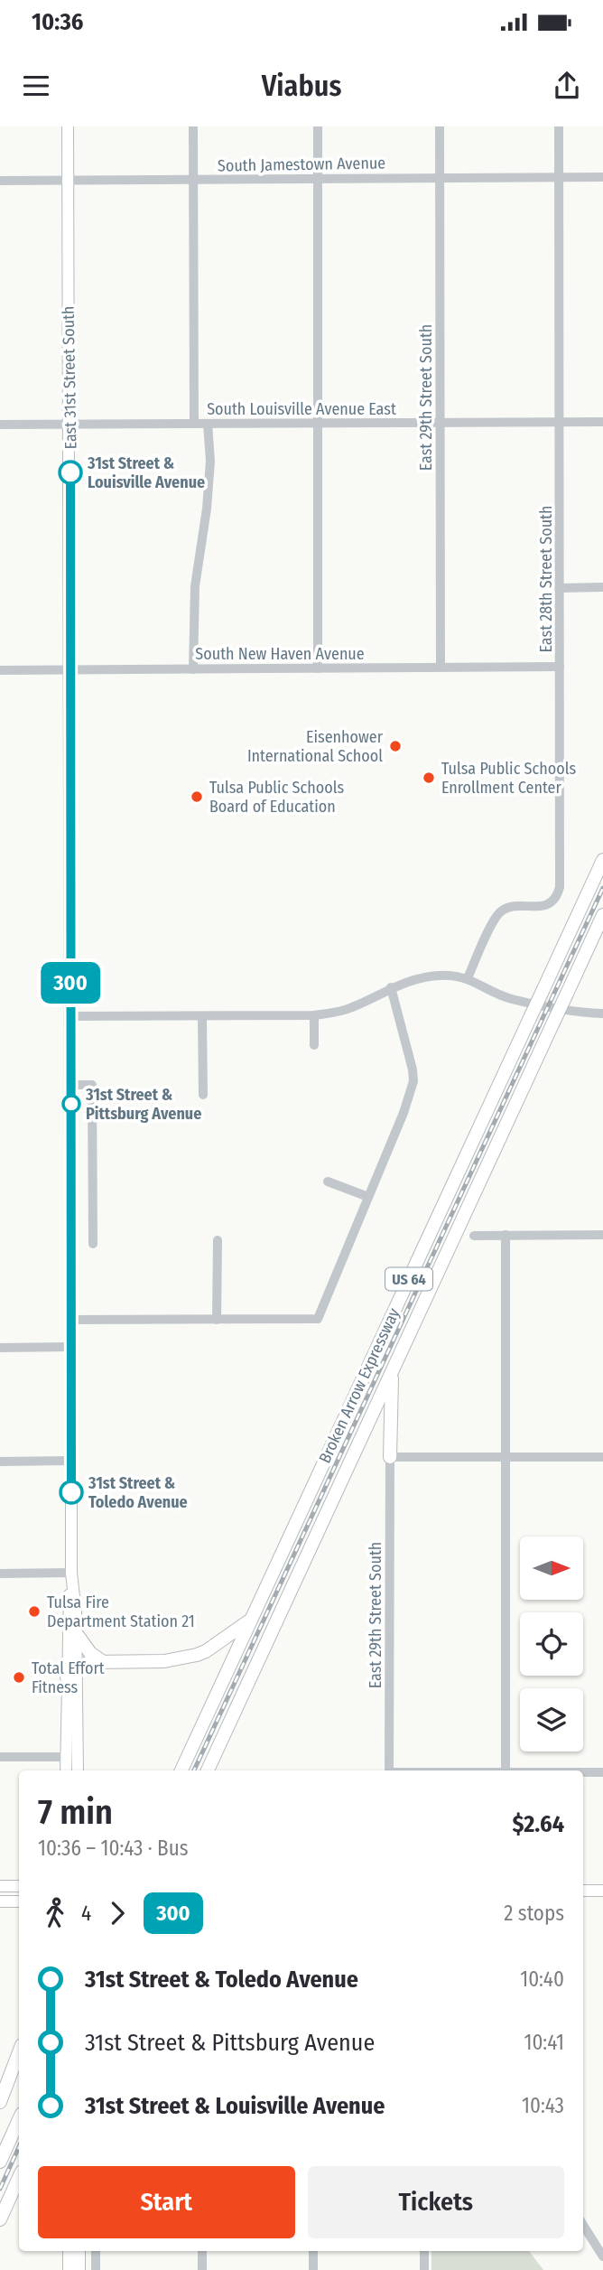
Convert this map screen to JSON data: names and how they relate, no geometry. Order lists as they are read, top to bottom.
{
  "streets": {
    "highway": ["US 64", "Broken Arrow Expressway"],
    "main road": ["East 31st Street South"],
    "street": [
      "South Jamestown Avenue",
      "East 29th Street South",
      "South Louisville Avenue East",
      "East 28th Street South",
      "South New Haven Avenue"
    ]
  },
  "crossings": [
    ["South Jamestown Avenue", "East 31st Street South"],
    ["South Jamestown Avenue", "East 29th Street South"],
    ["South Jamestown Avenue", "East 28th Street South"],
    ["East 31st Street South", "South Louisville Avenue East"],
    ["East 31st Street South", "South New Haven Avenue"],
    ["East 29th Street South", "South Louisville Avenue East"],
    ["East 29th Street South", "South New Haven Avenue"],
    ["South Louisville Avenue East", "East 28th Street South"],
    ["East 28th Street South", "South New Haven Avenue"]
  ],
  "places": [
    "31st Street & Louisville Avenue",
    "Eisenhower International School",
    "Tulsa Public Schools Enrollment Center",
    "Tulsa Public Schools Board of Education",
    "31st Street & Pittsburg Avenue",
    "31st Street & Toledo Avenue",
    "Tulsa Fire Department Station 21",
    "Total Effort Fitness"
  ],
  "lines": ["bus line 300"],
  "north": "right",
  "page": {
    "status": "10:36",
    "header": "Viabus",
    "on_map": "300",
    "heading": ["7 min", "10:36 – 10:43 · Bus", "$2.64"],
    "legs": ["4", "300", "2 stops"],
    "list": [
      {
        "name": "31st Street & Toledo Avenue",
        "value": "10:40"
      },
      {
        "name": "31st Street & Pittsburg Avenue",
        "value": "10:41"
      },
      {
        "name": "31st Street & Louisville Avenue",
        "value": "10:43"
      }
    ],
    "buttons": ["Start", "Tickets"]
  }
}
